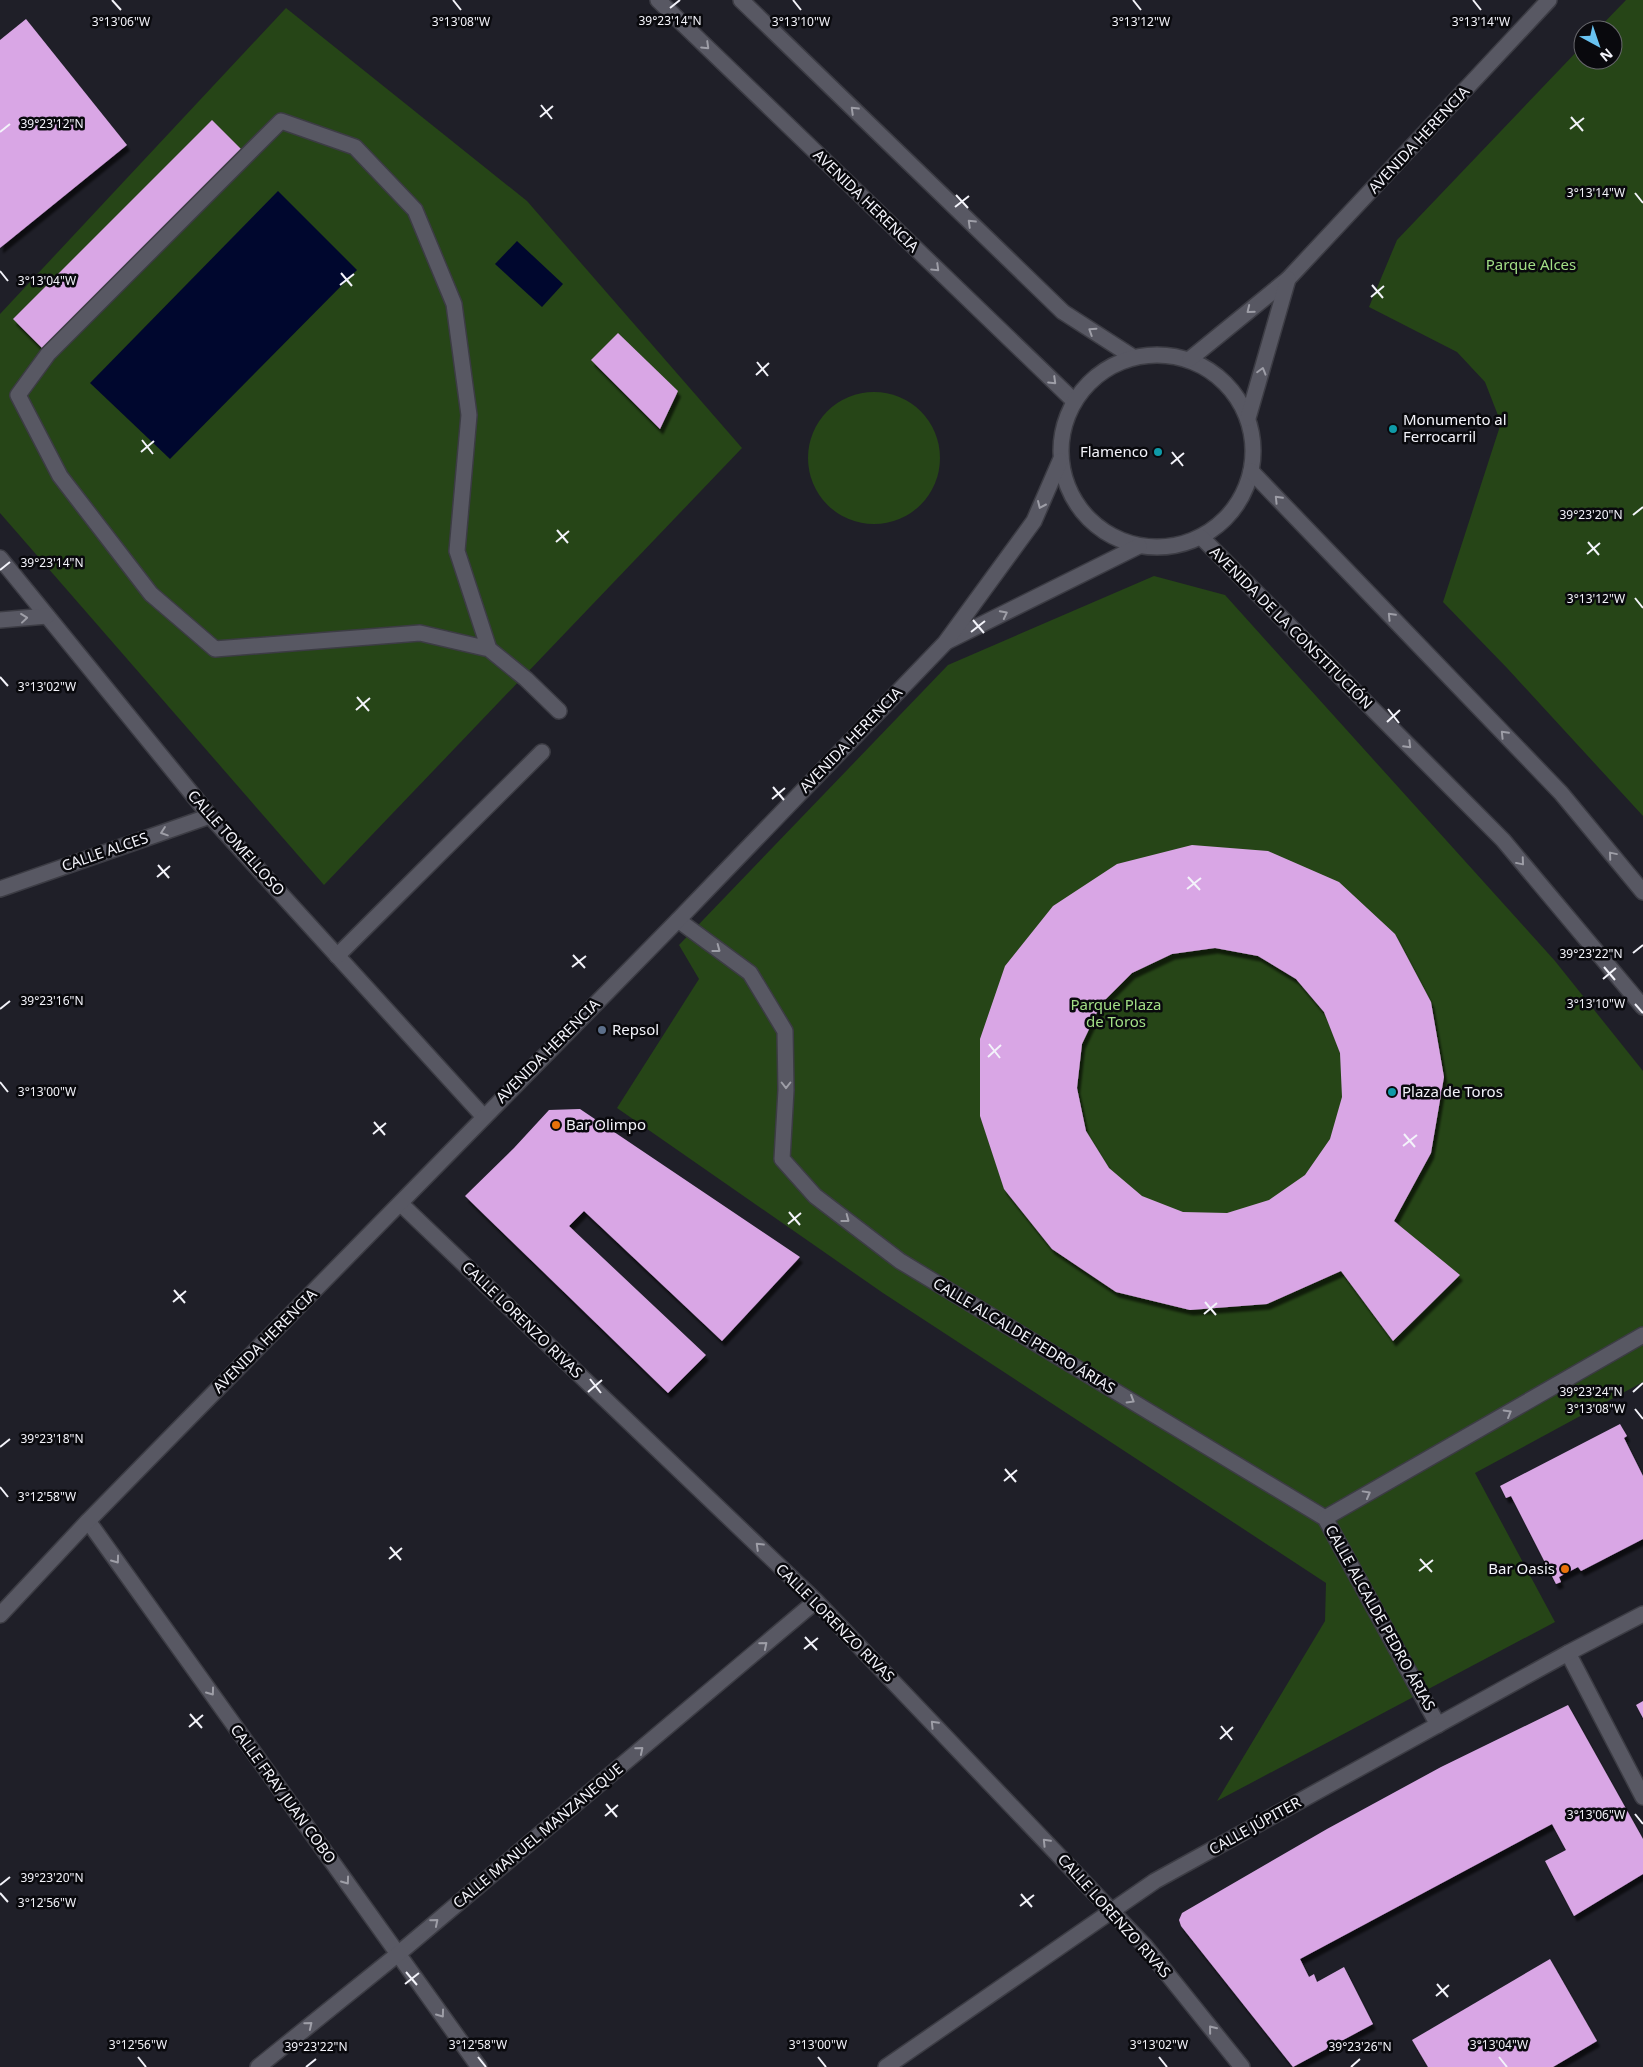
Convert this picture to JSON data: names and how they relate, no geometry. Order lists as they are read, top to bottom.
{
  "streets": {
    "street": [
      "AVENIDA HERENCIA",
      "AVENIDA DE LA CONSTITUCIÓN",
      "CALLE TOMELLOSO",
      "CALLE ALCES",
      "CALLE LORENZO RIVAS",
      "CALLE ALCALDE PEDRO ÁRIAS",
      "CALLE FRAY JUAN COBO",
      "CALLE JÚPITER",
      "CALLE MANUEL MANZANEQUE"
    ]
  },
  "crossings": [
    ["AVENIDA HERENCIA", "AVENIDA DE LA CONSTITUCIÓN"],
    ["AVENIDA HERENCIA", "CALLE TOMELLOSO"],
    ["AVENIDA HERENCIA", "CALLE LORENZO RIVAS"],
    ["AVENIDA HERENCIA", "CALLE ALCALDE PEDRO ÁRIAS"],
    ["AVENIDA HERENCIA", "CALLE FRAY JUAN COBO"],
    ["CALLE TOMELLOSO", "CALLE ALCES"],
    ["CALLE LORENZO RIVAS", "CALLE JÚPITER"],
    ["CALLE LORENZO RIVAS", "CALLE MANUEL MANZANEQUE"],
    ["CALLE ALCALDE PEDRO ÁRIAS", "CALLE JÚPITER"],
    ["CALLE FRAY JUAN COBO", "CALLE MANUEL MANZANEQUE"]
  ],
  "one_way": [
    "CALLE ALCES",
    "CALLE LORENZO RIVAS",
    "CALLE ALCALDE PEDRO ÁRIAS",
    "CALLE FRAY JUAN COBO",
    "CALLE MANUEL MANZANEQUE"
  ],
  "parks": ["Parque Alces", "Parque Plaza de Toros"],
  "places": [
    "Monumento al Ferrocarril",
    "Flamenco",
    "Repsol",
    "Plaza de Toros",
    "Bar Olimpo",
    "Bar Oasis"
  ],
  "north": "bottom right",
  "coordinates": [
    "39°23'14\"N",
    "3°13'06\"W",
    "3°13'08\"W",
    "3°13'10\"W",
    "3°13'12\"W",
    "3°13'14\"W",
    "39°23'12\"N",
    "3°13'04\"W",
    "39°23'20\"N",
    "3°13'02\"W",
    "39°23'22\"N",
    "39°23'16\"N",
    "3°13'00\"W",
    "39°23'24\"N",
    "39°23'18\"N",
    "3°12'58\"W",
    "3°12'56\"W",
    "39°23'26\"N"
  ]
}
